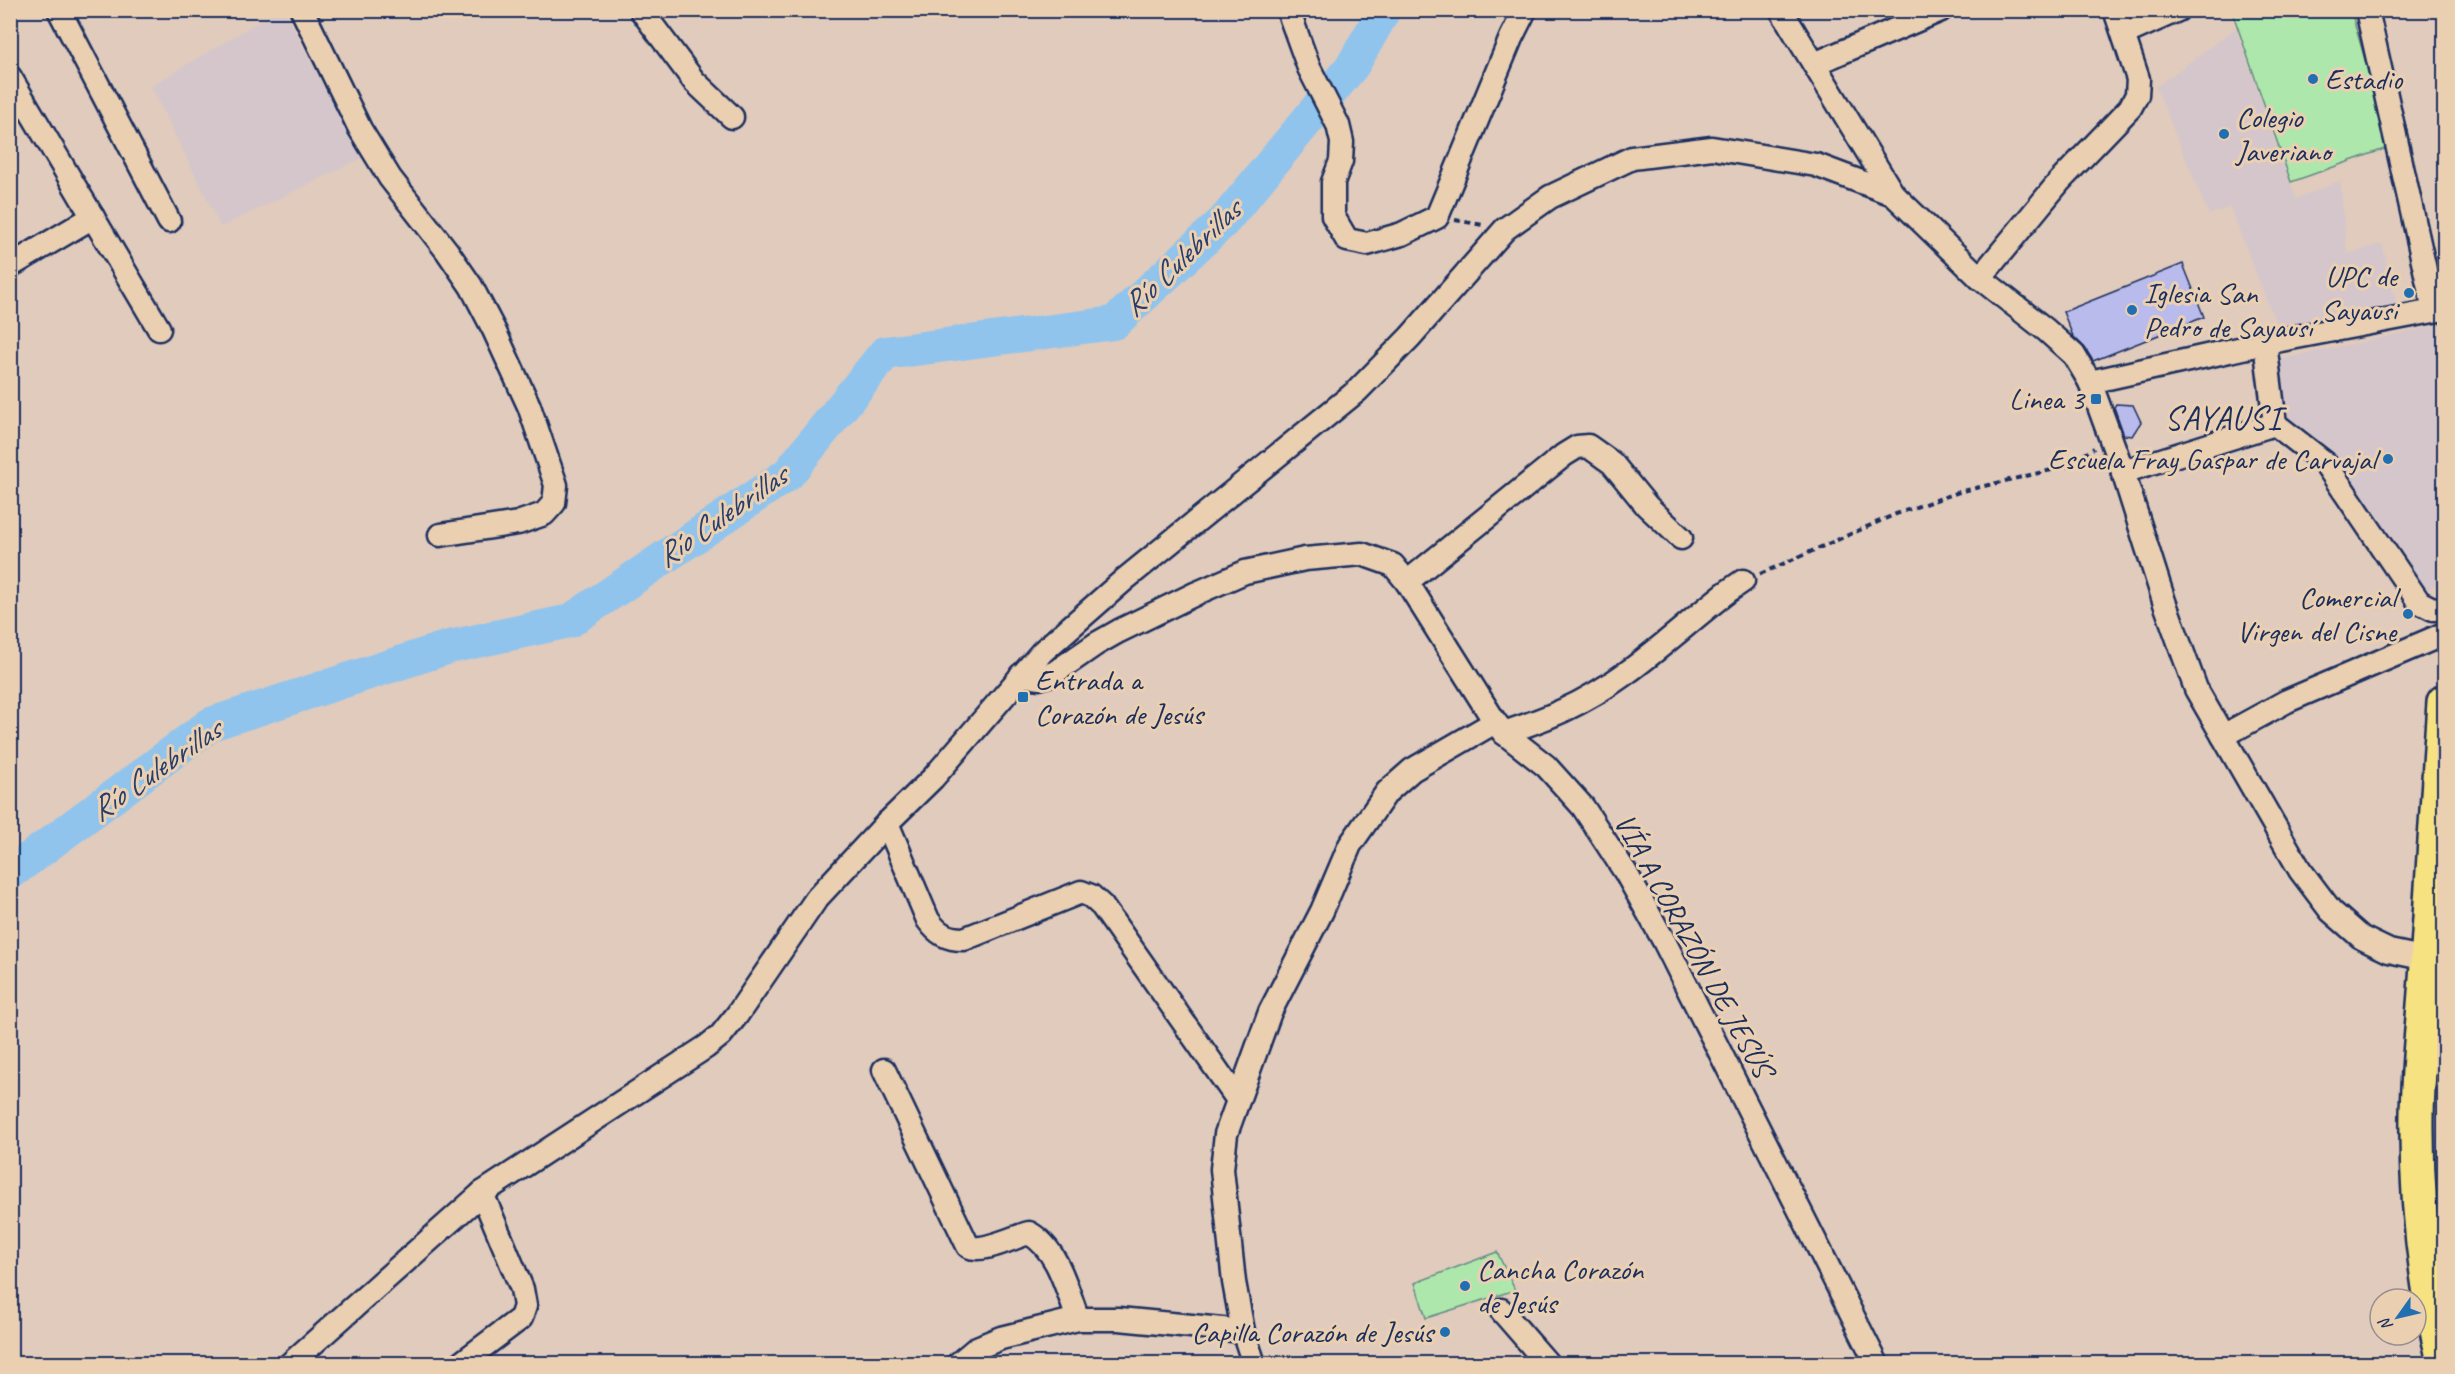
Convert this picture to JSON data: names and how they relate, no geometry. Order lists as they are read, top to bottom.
{
  "streets": {
    "street": ["VÍA A CORAZÓN DE JESÚS"]
  },
  "districts": ["SAYAUSI"],
  "water": ["Río Culebrillas"],
  "places": {
    "other": [
      "Estadio",
      "Colegio Javeriano",
      "UPC de Sayausi",
      "Iglesia San Pedro de Sayausí",
      "Escuela Fray Gaspar de Carvajal",
      "Comercial Virgen del Cisne",
      "Cancha Corazón de Jesús",
      "Capilla Corazón de Jesús"
    ],
    "transit": ["Linea 3", "Entrada a Corazón de Jesús"]
  },
  "north": "bottom left"
}
